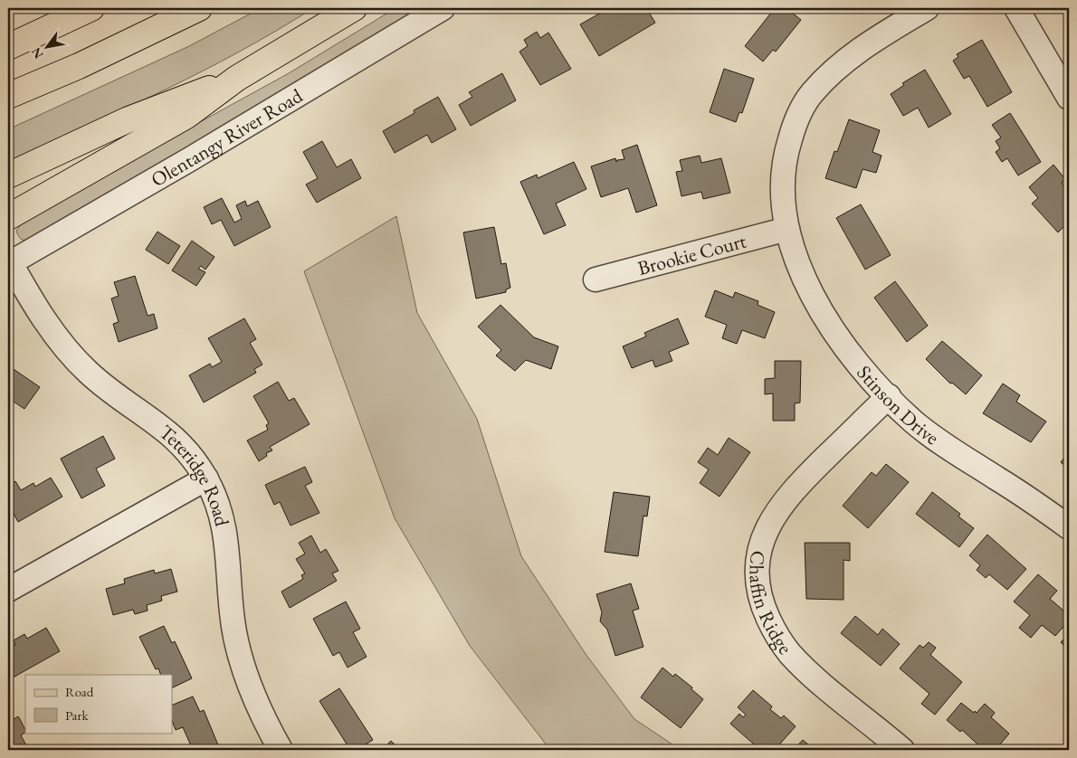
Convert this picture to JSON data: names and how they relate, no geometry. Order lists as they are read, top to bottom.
{
  "streets": {
    "main road": ["Olentangy River Road"],
    "street": [
      "Brookie Court",
      "Stinson Drive",
      "Teteridge Road",
      "Chaffin Ridge"
    ]
  },
  "crossings": [
    ["Olentangy River Road", "Teteridge Road"],
    ["Brookie Court", "Stinson Drive"],
    ["Stinson Drive", "Chaffin Ridge"]
  ],
  "legend": ["Road", "Park"],
  "north": "bottom left"
}
